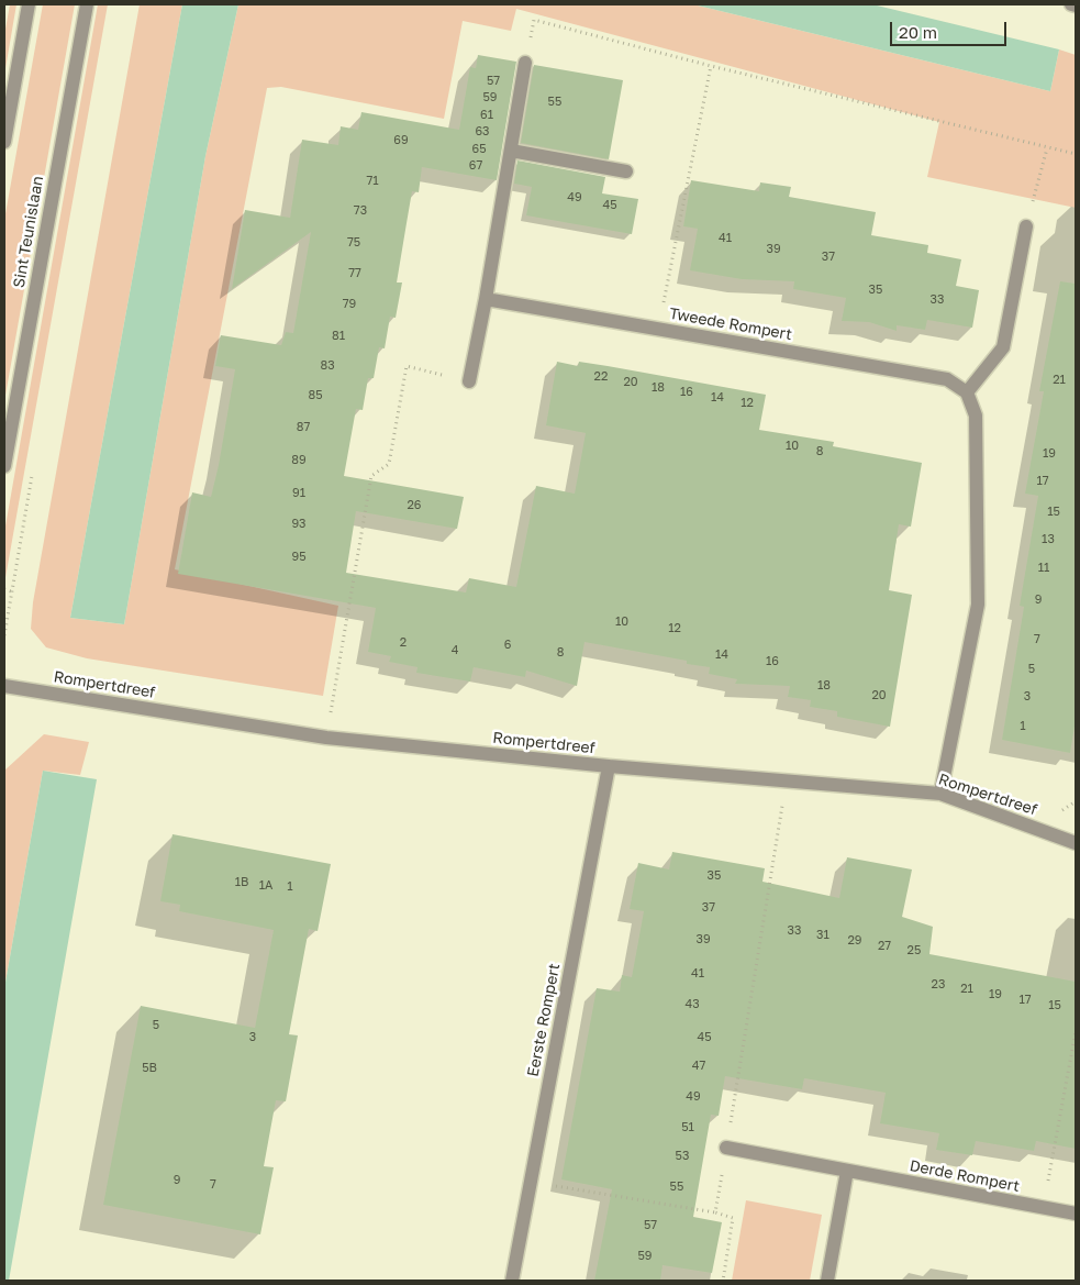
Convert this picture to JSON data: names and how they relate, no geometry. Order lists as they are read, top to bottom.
{
  "streets": {
    "street": [
      "Sint Teunislaan",
      "Tweede Rompert",
      "Rompertdreef",
      "Eerste Rompert",
      "Derde Rompert"
    ]
  },
  "crossings": [
    ["Rompertdreef", "Eerste Rompert"]
  ],
  "house_numbers": [
    "57",
    "59",
    "55",
    "61",
    "63",
    "69",
    "65",
    "67",
    "71",
    "49",
    "45",
    "73",
    "41",
    "75",
    "39",
    "37",
    "77",
    "35",
    "33",
    "79",
    "81",
    "83",
    "22",
    "21",
    "20",
    "18",
    "16",
    "85",
    "14",
    "12",
    "87",
    "10",
    "8",
    "19",
    "89",
    "17",
    "91",
    "26",
    "15",
    "93",
    "13",
    "95",
    "11",
    "9",
    "10",
    "12",
    "7",
    "2",
    "6",
    "4",
    "8",
    "14",
    "16",
    "5",
    "18",
    "20",
    "3",
    "1",
    "35",
    "1B",
    "1A",
    "1",
    "37",
    "33",
    "31",
    "39",
    "29",
    "27",
    "25",
    "41",
    "23",
    "21",
    "19",
    "17",
    "43",
    "15",
    "5",
    "3",
    "45",
    "47",
    "5B",
    "49",
    "51",
    "53",
    "9",
    "7",
    "55",
    "57",
    "59"
  ],
  "scale_bar": "20 m"
}
